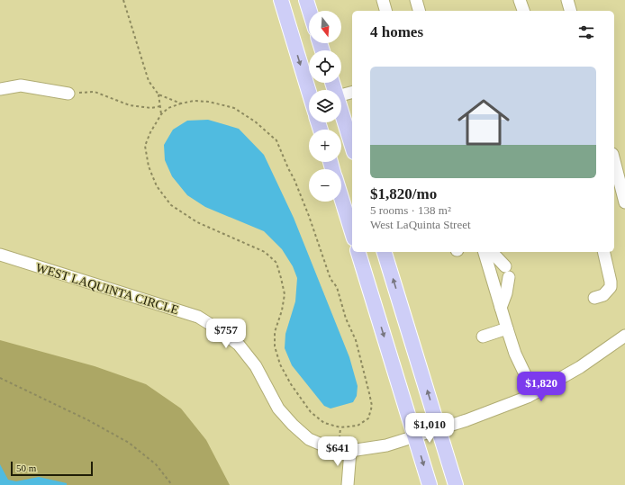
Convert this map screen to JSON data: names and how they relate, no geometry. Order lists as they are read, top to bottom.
{
  "streets": {
    "street": ["WEST LAQUINTA CIRCLE"]
  },
  "scale_bar": "50 m",
  "north": "bottom",
  "page": {
    "map_buttons": ["+", "−"],
    "heading": "4 homes",
    "list": [
      {
        "name": "$1,820/mo",
        "note": "5 rooms · 138 m² · West LaQuinta Street"
      }
    ],
    "price": [
      "$757",
      "$1,820",
      "$1,010",
      "$641"
    ],
    "scale": "50 m"
  }
}
